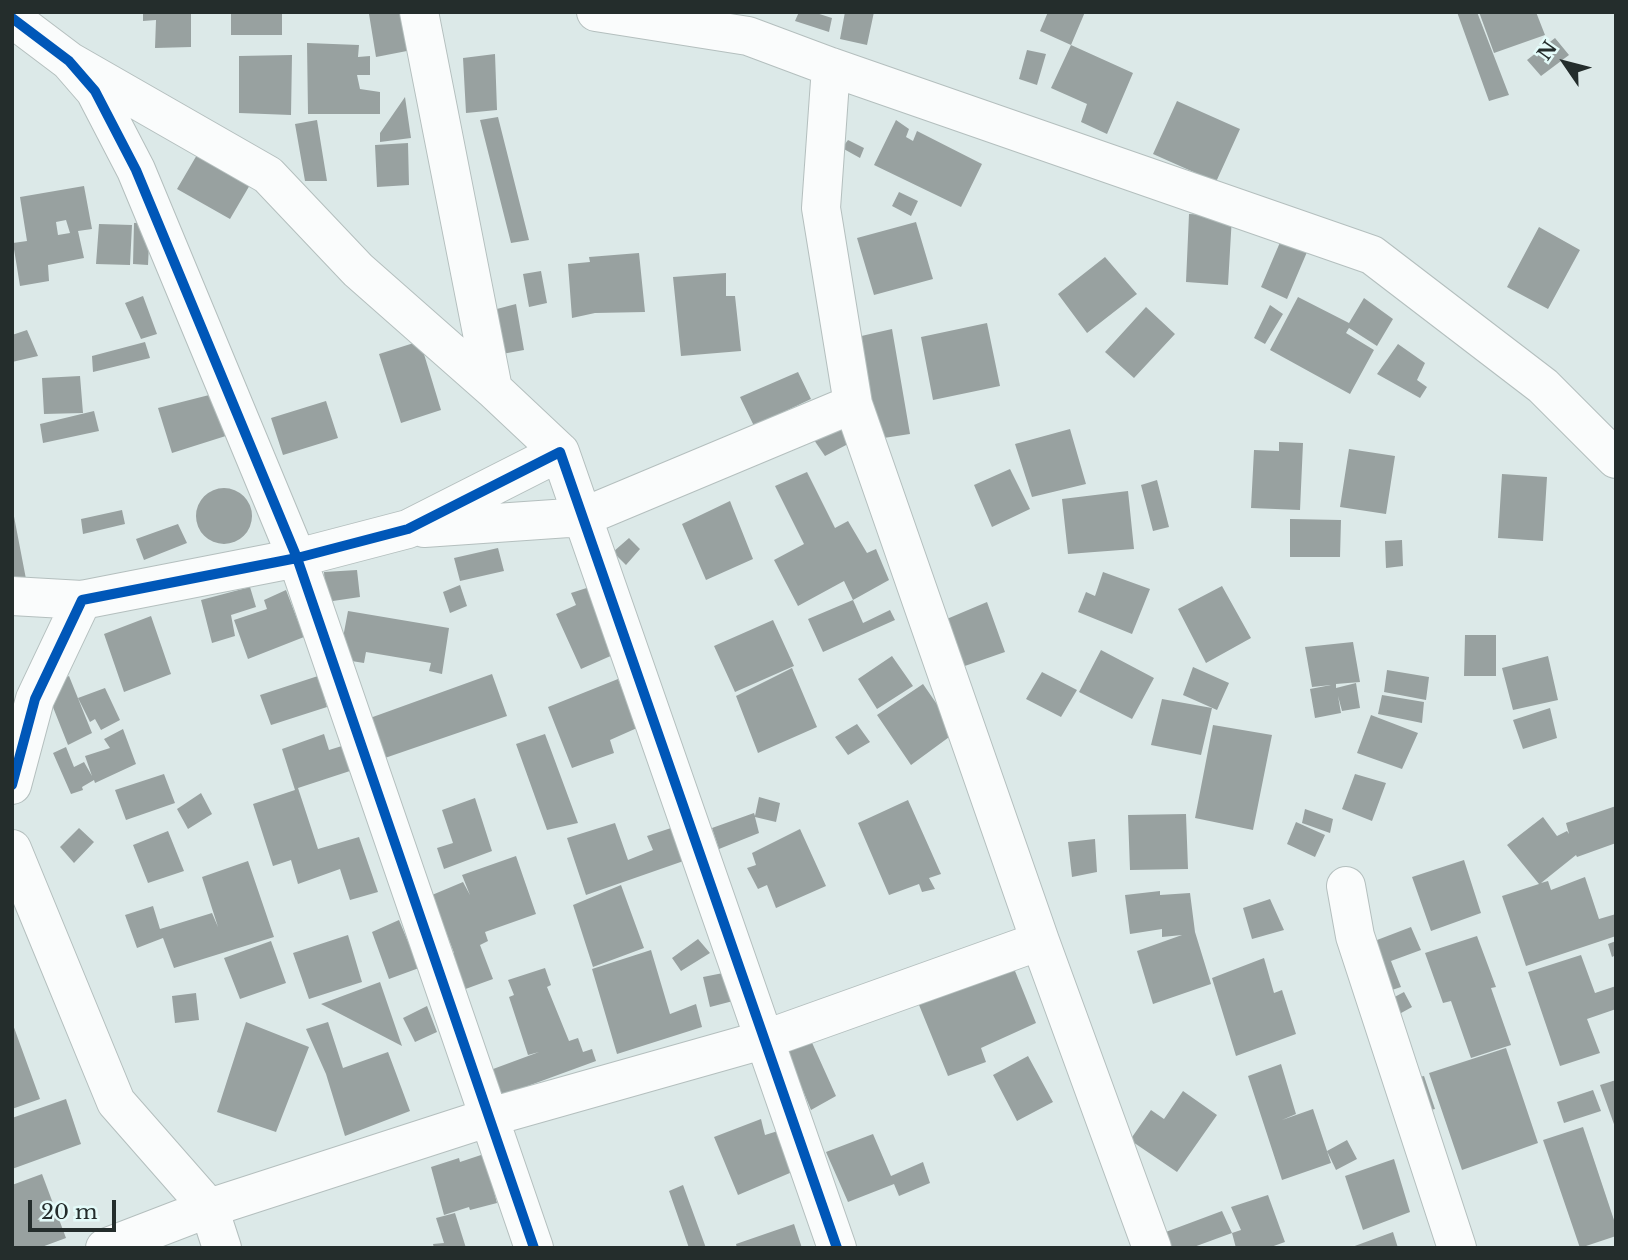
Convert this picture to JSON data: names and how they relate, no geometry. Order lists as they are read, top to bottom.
{
  "scale_bar": "20 m",
  "north": "top left"
}
